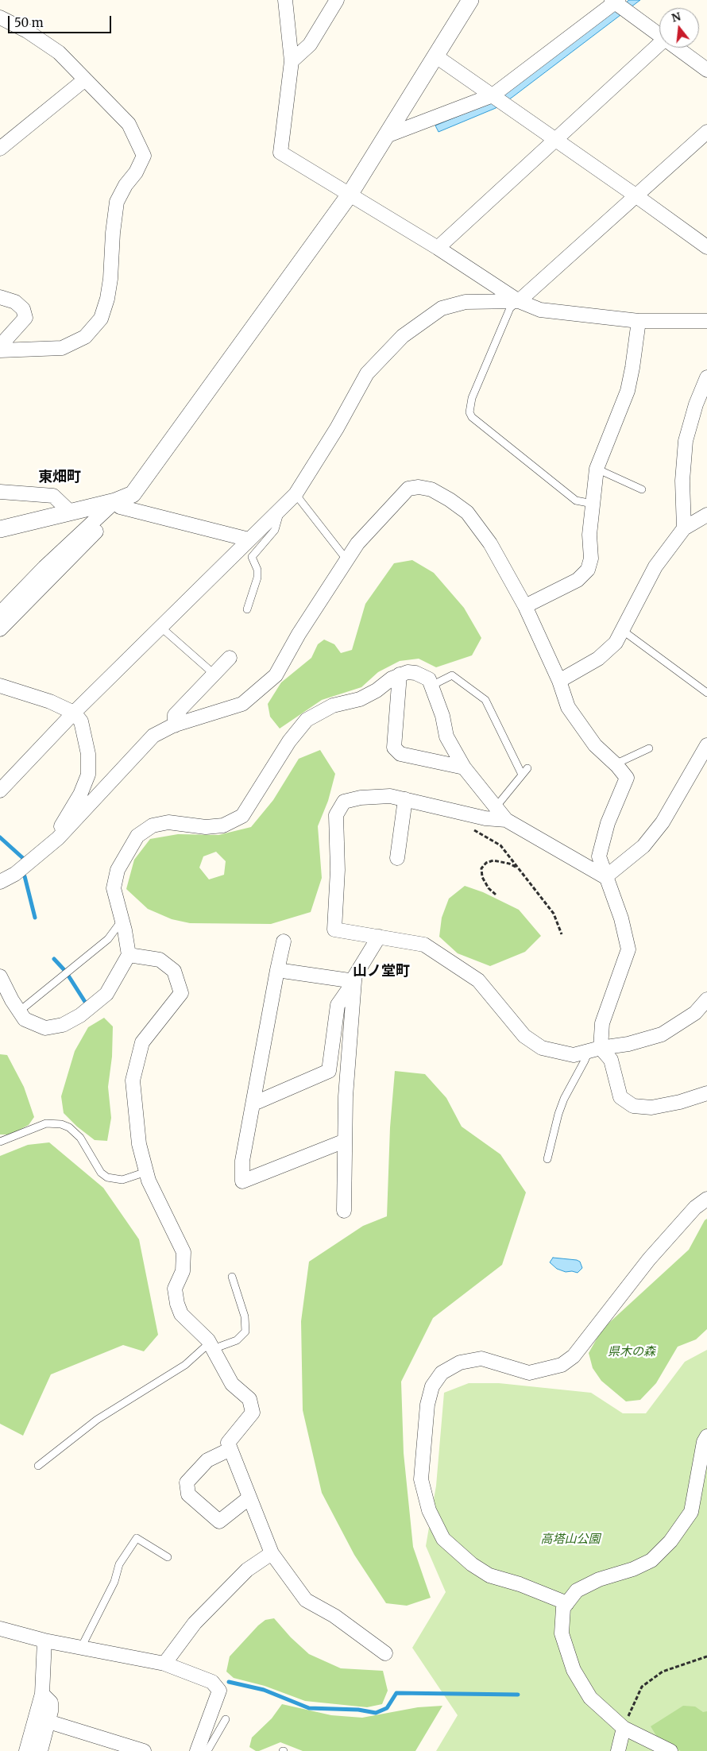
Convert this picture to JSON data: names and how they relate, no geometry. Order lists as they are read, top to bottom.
{
  "districts": ["東畑町", "山ノ堂町"],
  "parks": ["県木の森", "高塔山公園"],
  "scale_bar": "50 m",
  "north": "top"
}
